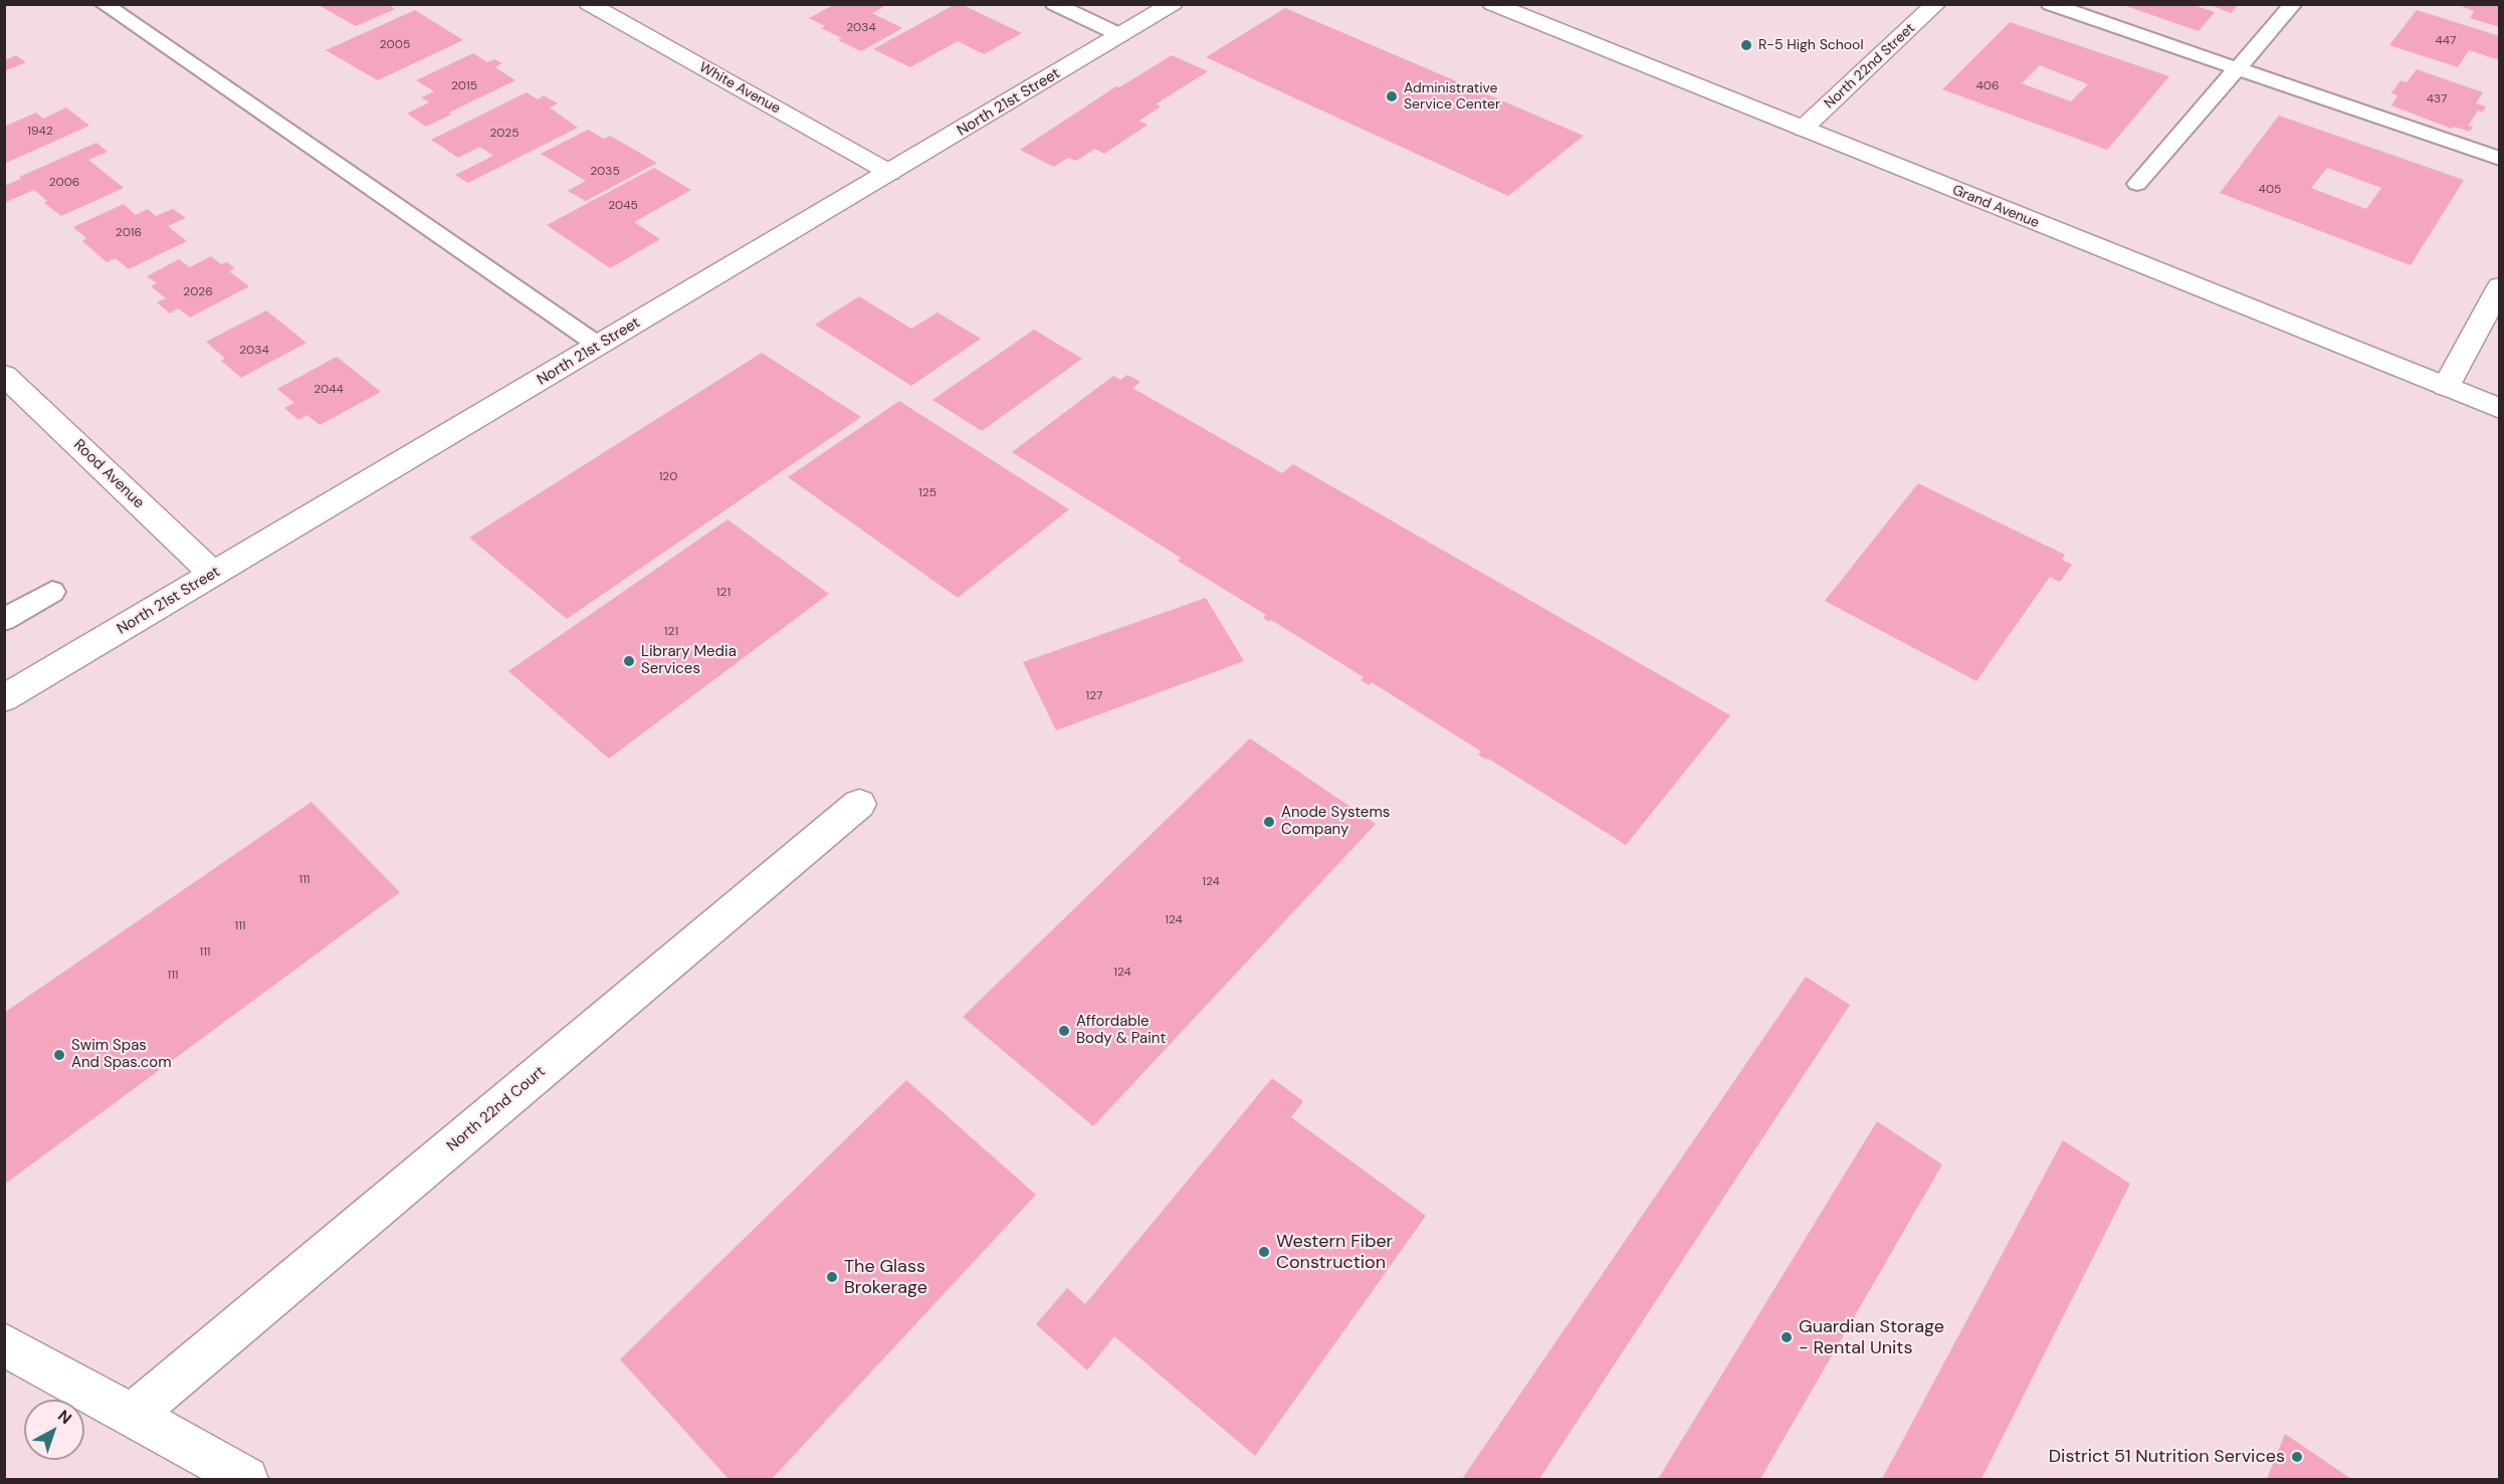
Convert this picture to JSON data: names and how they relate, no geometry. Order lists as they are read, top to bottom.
{
  "streets": {
    "street": [
      "North 22nd Street",
      "White Avenue",
      "North 21st Street",
      "Grand Avenue",
      "Rood Avenue",
      "North 22nd Court"
    ]
  },
  "crossings": [
    ["North 22nd Street", "Grand Avenue"],
    ["White Avenue", "North 21st Street"],
    ["North 21st Street", "Rood Avenue"]
  ],
  "places": [
    "R-5 High School",
    "Administrative Service Center",
    "Library Media Services",
    "Anode Systems Company",
    "Affordable Body & Paint",
    "Swim Spas And Spas.com",
    "Western Fiber Construction",
    "The Glass Brokerage",
    "Guardian Storage - Rental Units",
    "District 51 Nutrition Services"
  ],
  "house_numbers": [
    "2034",
    "447",
    "2005",
    "2015",
    "406",
    "437",
    "1942",
    "2025",
    "2035",
    "2006",
    "405",
    "2045",
    "2016",
    "2026",
    "2034",
    "2044",
    "120",
    "125",
    "121",
    "121",
    "127",
    "111",
    "124",
    "124",
    "111",
    "111",
    "124",
    "111"
  ],
  "north": "top right"
}
